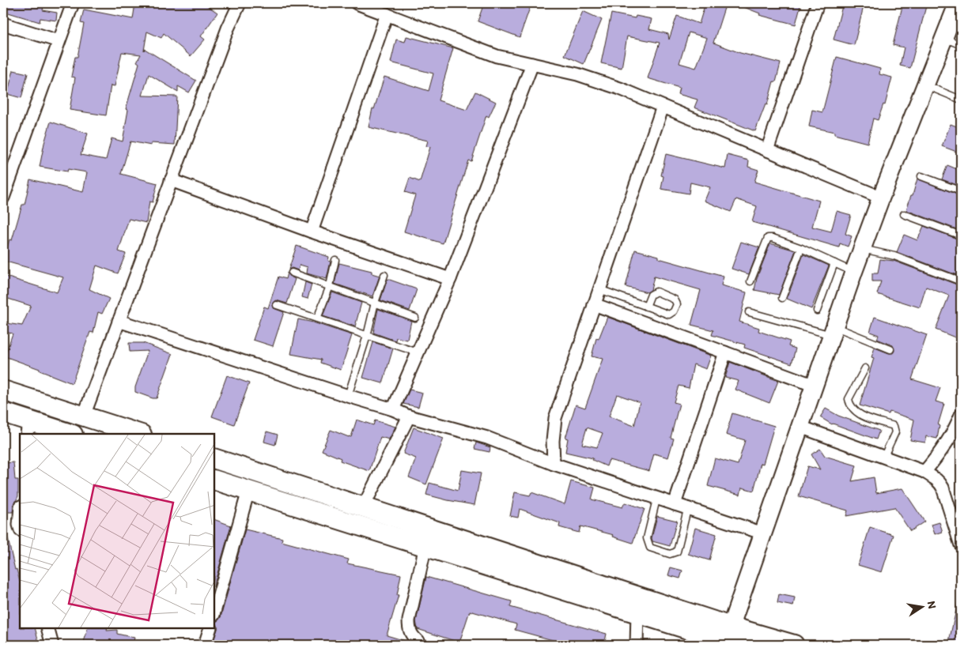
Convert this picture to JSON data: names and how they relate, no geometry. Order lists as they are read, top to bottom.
{
  "north": "right"
}
